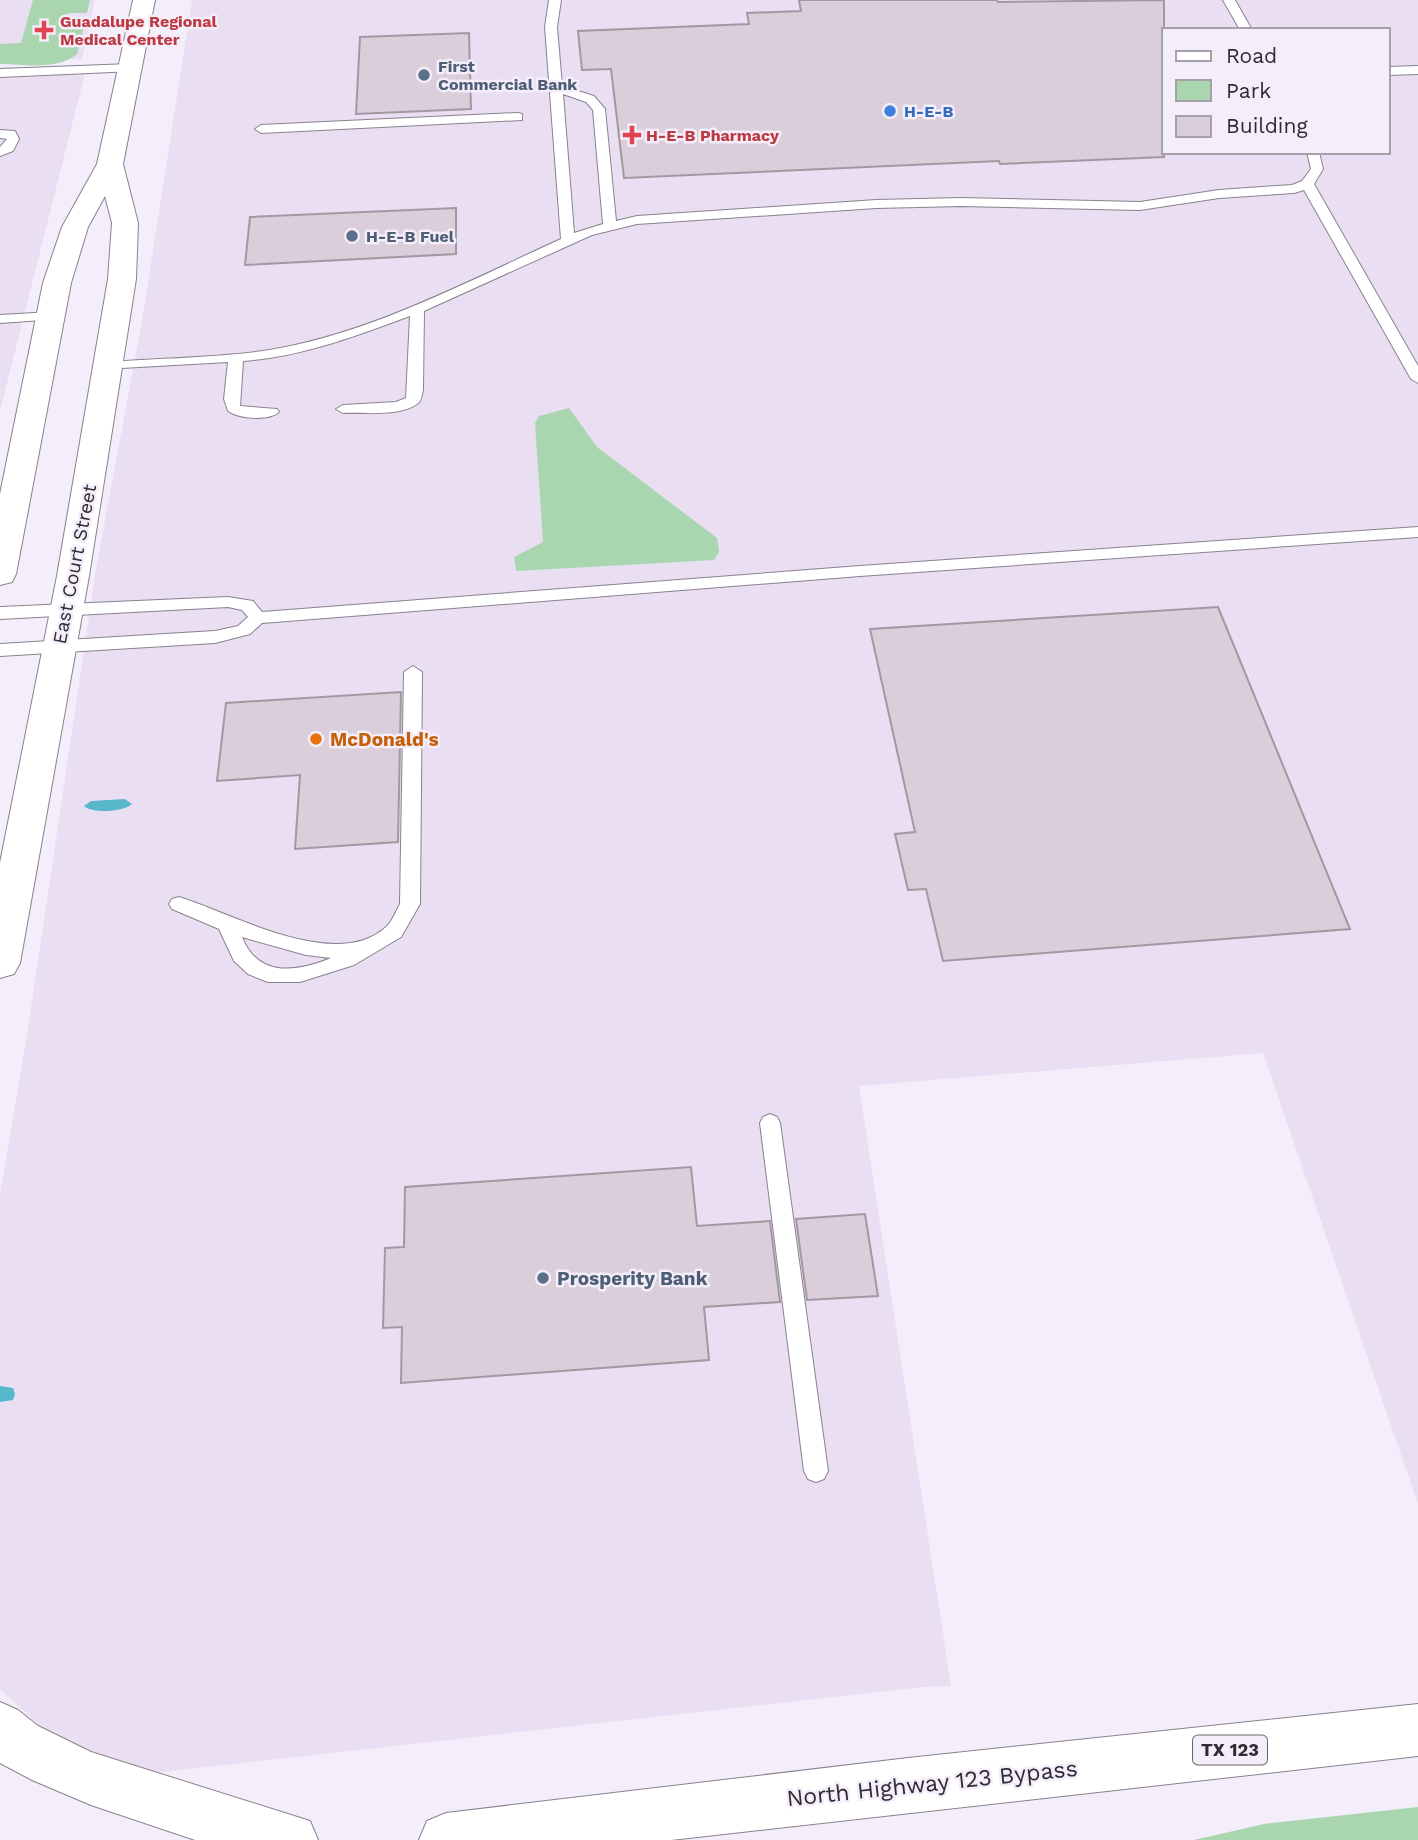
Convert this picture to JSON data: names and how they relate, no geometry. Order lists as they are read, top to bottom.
{
  "streets": {
    "main road": ["East Court Street", "TX 123", "North Highway 123 Bypass"]
  },
  "places": {
    "health": ["Guadalupe Regional Medical Center", "H-E-B Pharmacy"],
    "other": [
      "First Commercial Bank",
      "H-E-B",
      "H-E-B Fuel",
      "McDonald's",
      "Prosperity Bank"
    ]
  },
  "legend": ["Road", "Park", "Building"]
}
